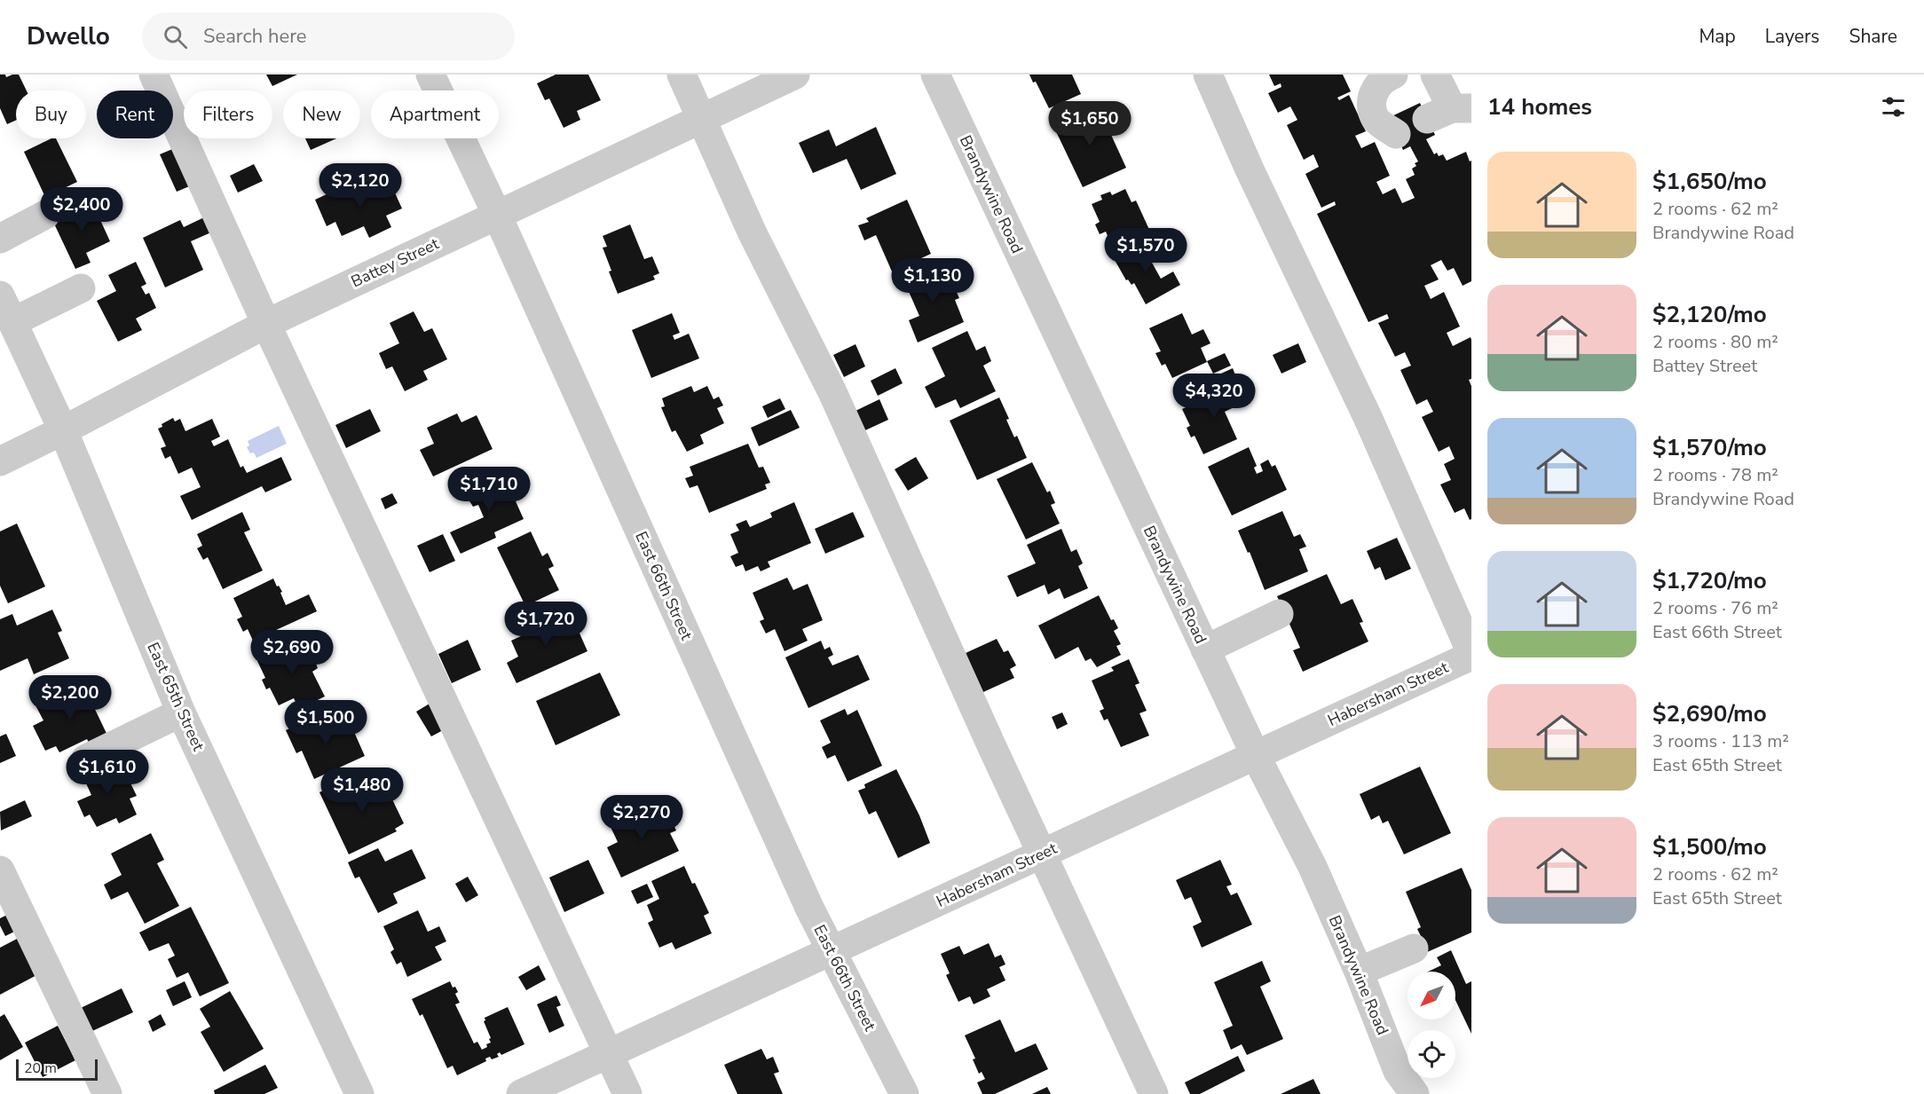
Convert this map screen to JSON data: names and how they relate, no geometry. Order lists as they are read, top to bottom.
{
  "streets": {
    "street": [
      "Brandywine Road",
      "Battey Street",
      "East 66th Street",
      "Habersham Street",
      "East 65th Street"
    ]
  },
  "crossings": [
    ["Brandywine Road", "Habersham Street"],
    ["Battey Street", "East 66th Street"],
    ["Battey Street", "East 65th Street"],
    ["East 66th Street", "Habersham Street"]
  ],
  "scale_bar": "20 m",
  "north": "bottom left",
  "page": {
    "header": "Dwello",
    "search": "Search here",
    "nav": ["Map", "Layers", "Share"],
    "heading": "14 homes",
    "chip": [
      "Buy",
      "Rent",
      "Filters",
      "New",
      "Apartment"
    ],
    "price": [
      "$1,650",
      "$2,120",
      "$2,400",
      "$1,570",
      "$1,130",
      "$4,320",
      "$1,710",
      "$1,720",
      "$2,690",
      "$2,200",
      "$1,500",
      "$1,610",
      "$1,480",
      "$2,270"
    ],
    "list": [
      {
        "name": "$1,650/mo",
        "note": "2 rooms · 62 m² · Brandywine Road"
      },
      {
        "name": "$2,120/mo",
        "note": "2 rooms · 80 m² · Battey Street"
      },
      {
        "name": "$1,570/mo",
        "note": "2 rooms · 78 m² · Brandywine Road"
      },
      {
        "name": "$1,720/mo",
        "note": "2 rooms · 76 m² · East 66th Street"
      },
      {
        "name": "$2,690/mo",
        "note": "3 rooms · 113 m² · East 65th Street"
      },
      {
        "name": "$1,500/mo",
        "note": "2 rooms · 62 m² · East 65th Street"
      }
    ],
    "scale": "20 m"
  }
}
